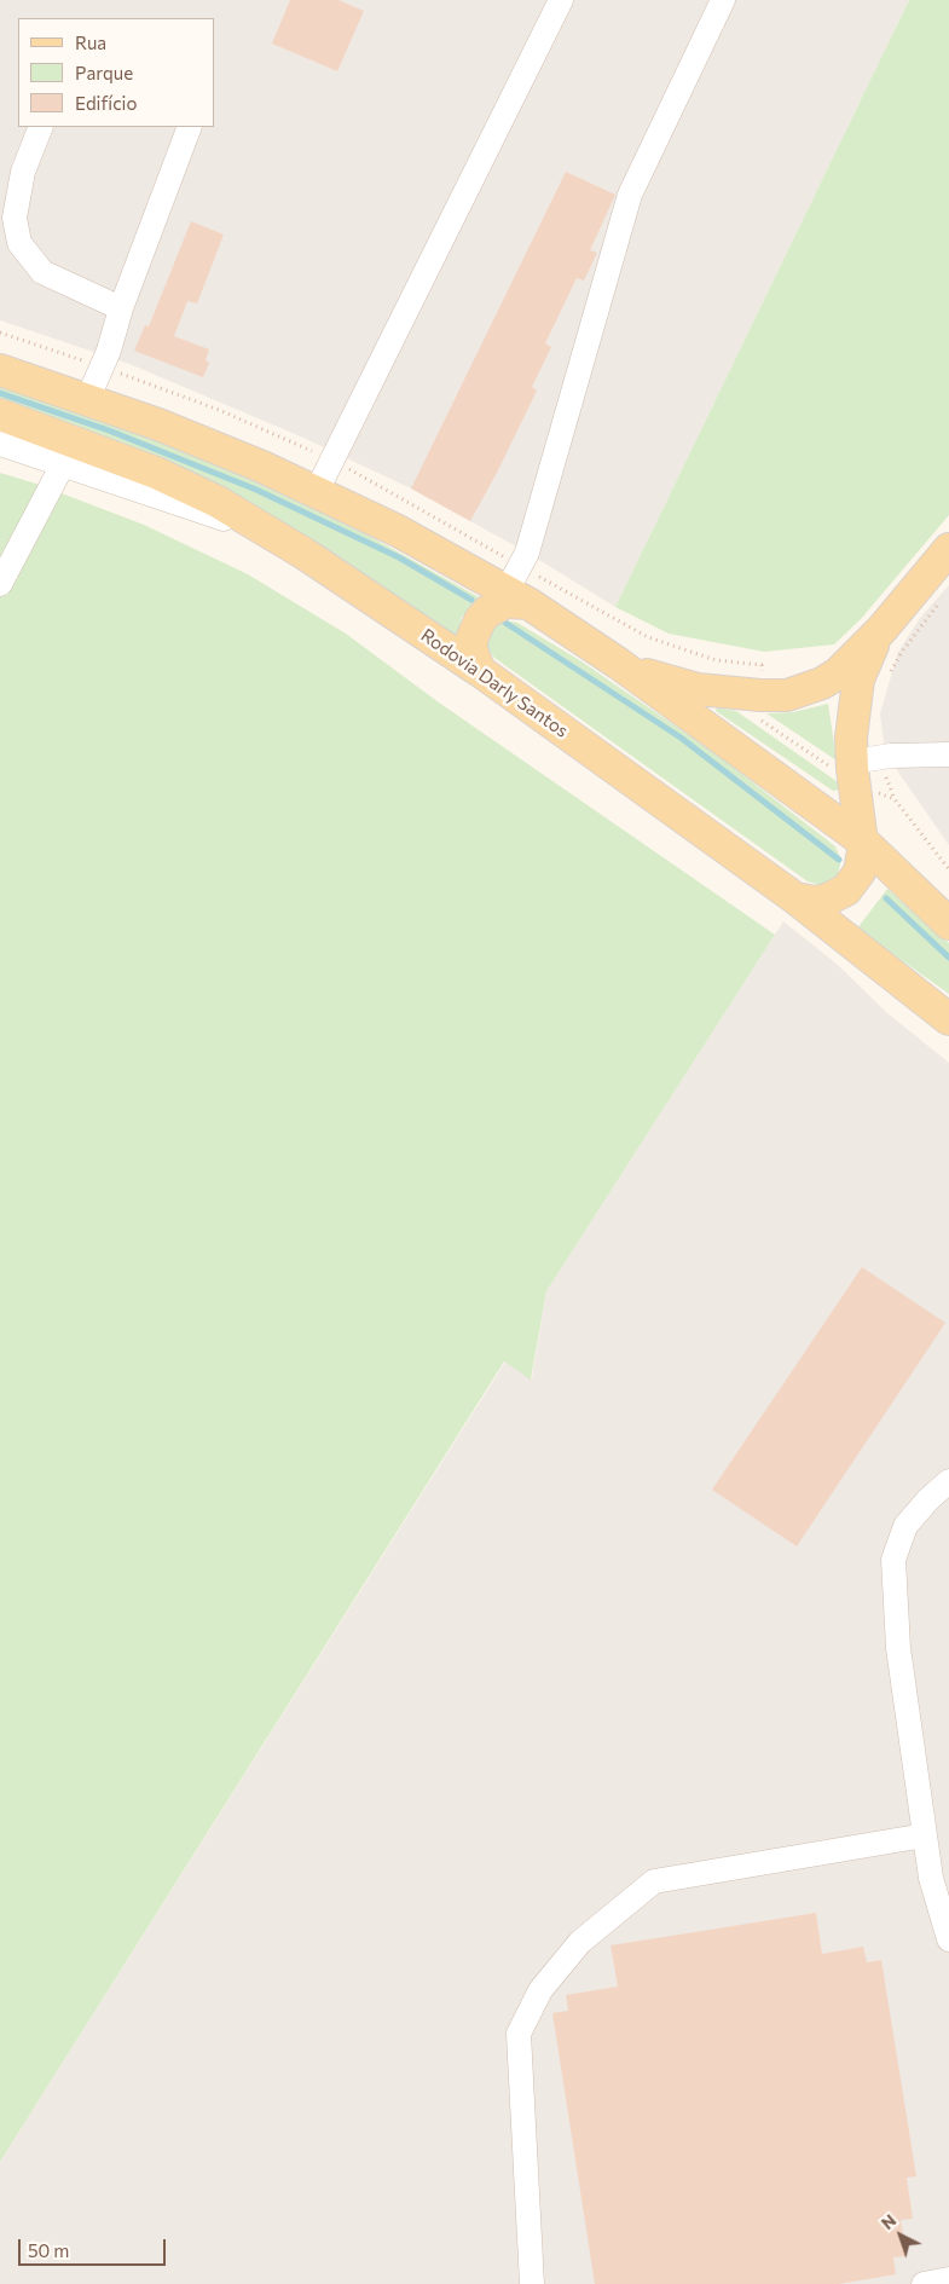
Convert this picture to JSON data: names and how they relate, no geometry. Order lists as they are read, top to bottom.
{
  "streets": {
    "main road": ["Rodovia Darly Santos"]
  },
  "legend": ["Rua", "Parque", "Edifício"],
  "scale_bar": "50 m",
  "north": "top left"
}
